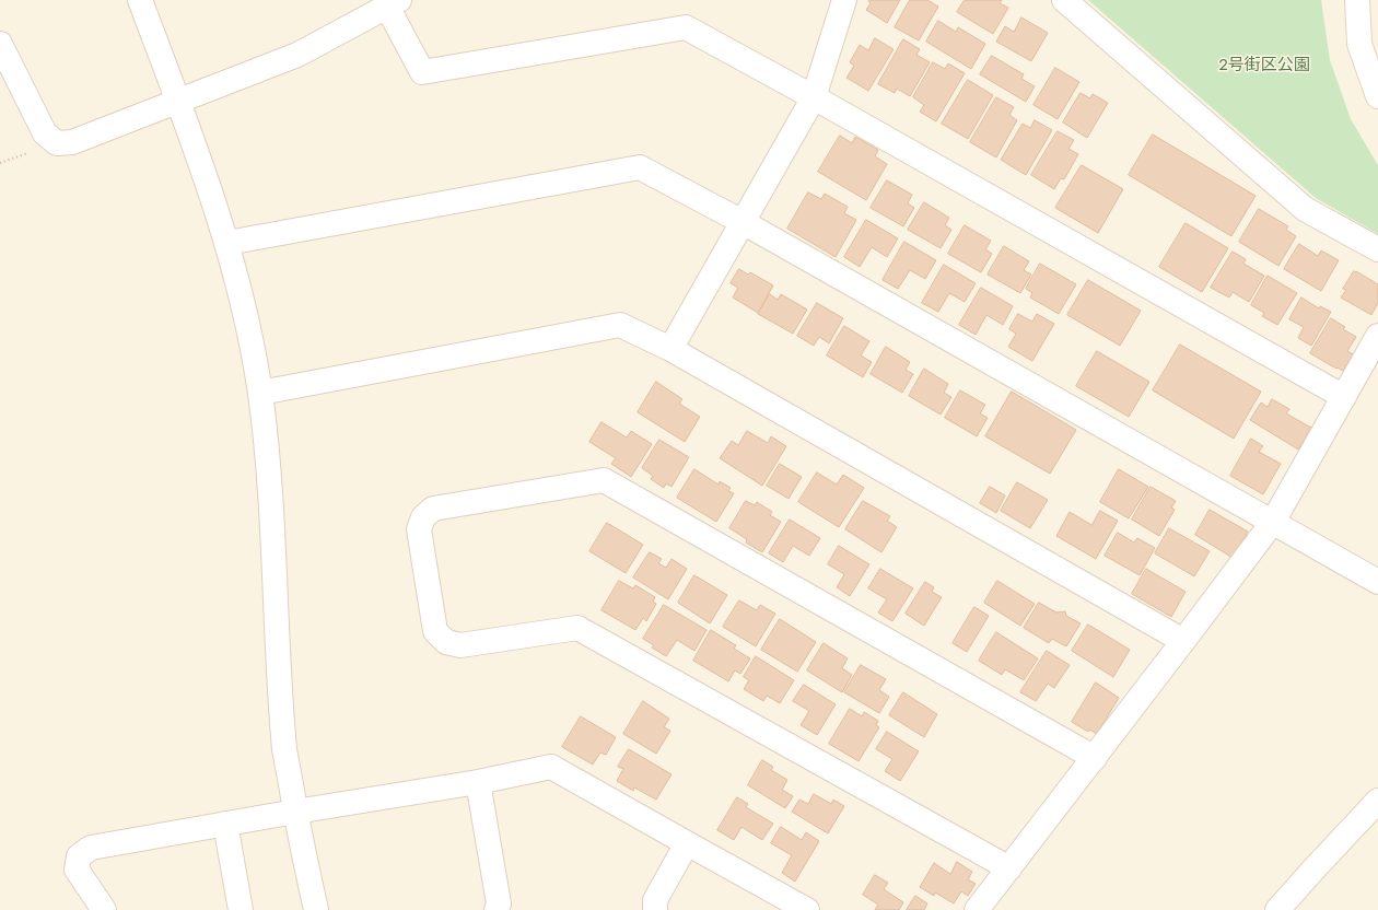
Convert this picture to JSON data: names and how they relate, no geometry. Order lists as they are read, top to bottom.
{
  "parks": ["2号街区公園"]
}
